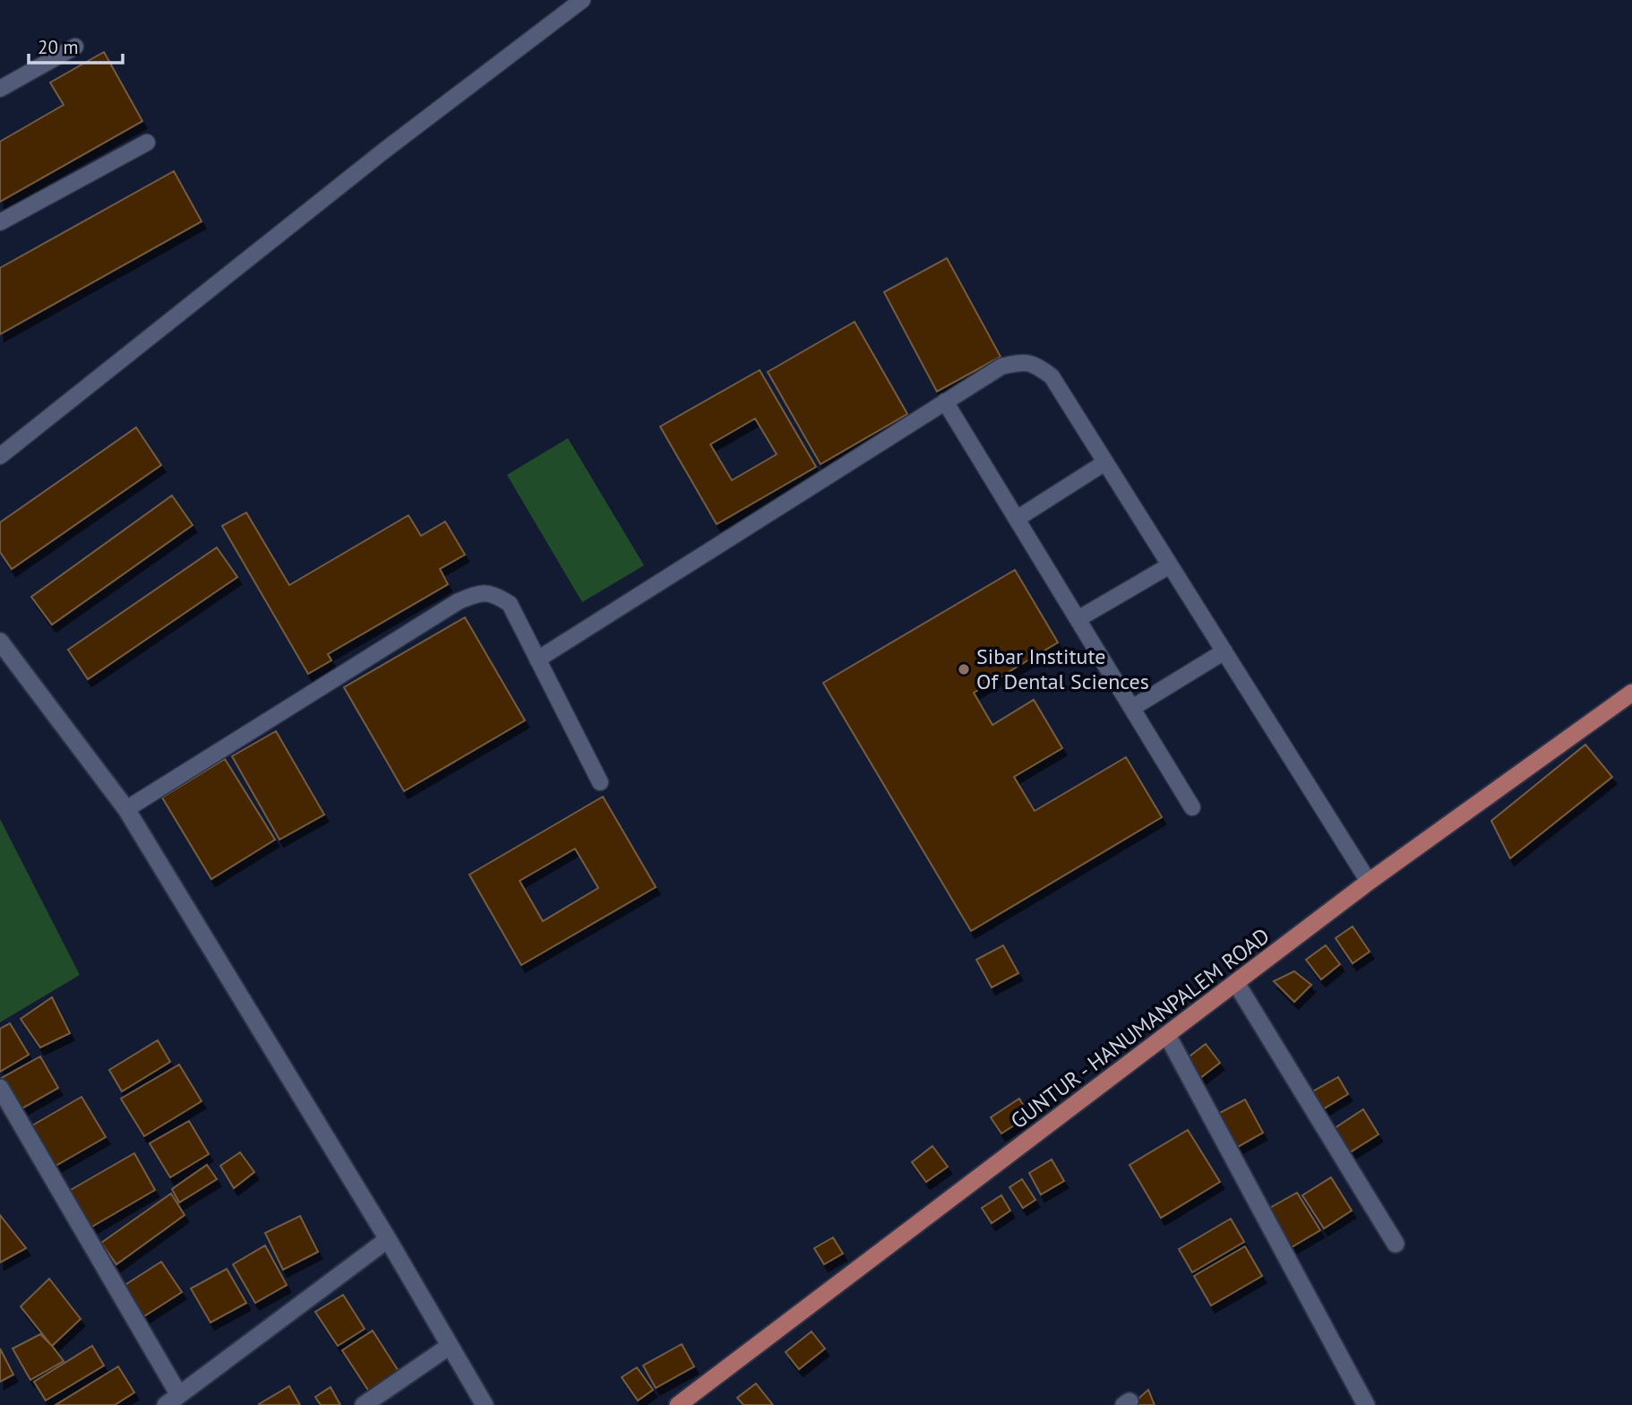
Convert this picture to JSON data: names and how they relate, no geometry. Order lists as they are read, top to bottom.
{
  "streets": {
    "main road": ["GUNTUR - HANUMANPALEM ROAD"]
  },
  "places": ["Sibar Institute Of Dental Sciences"],
  "scale_bar": "20 m"
}
